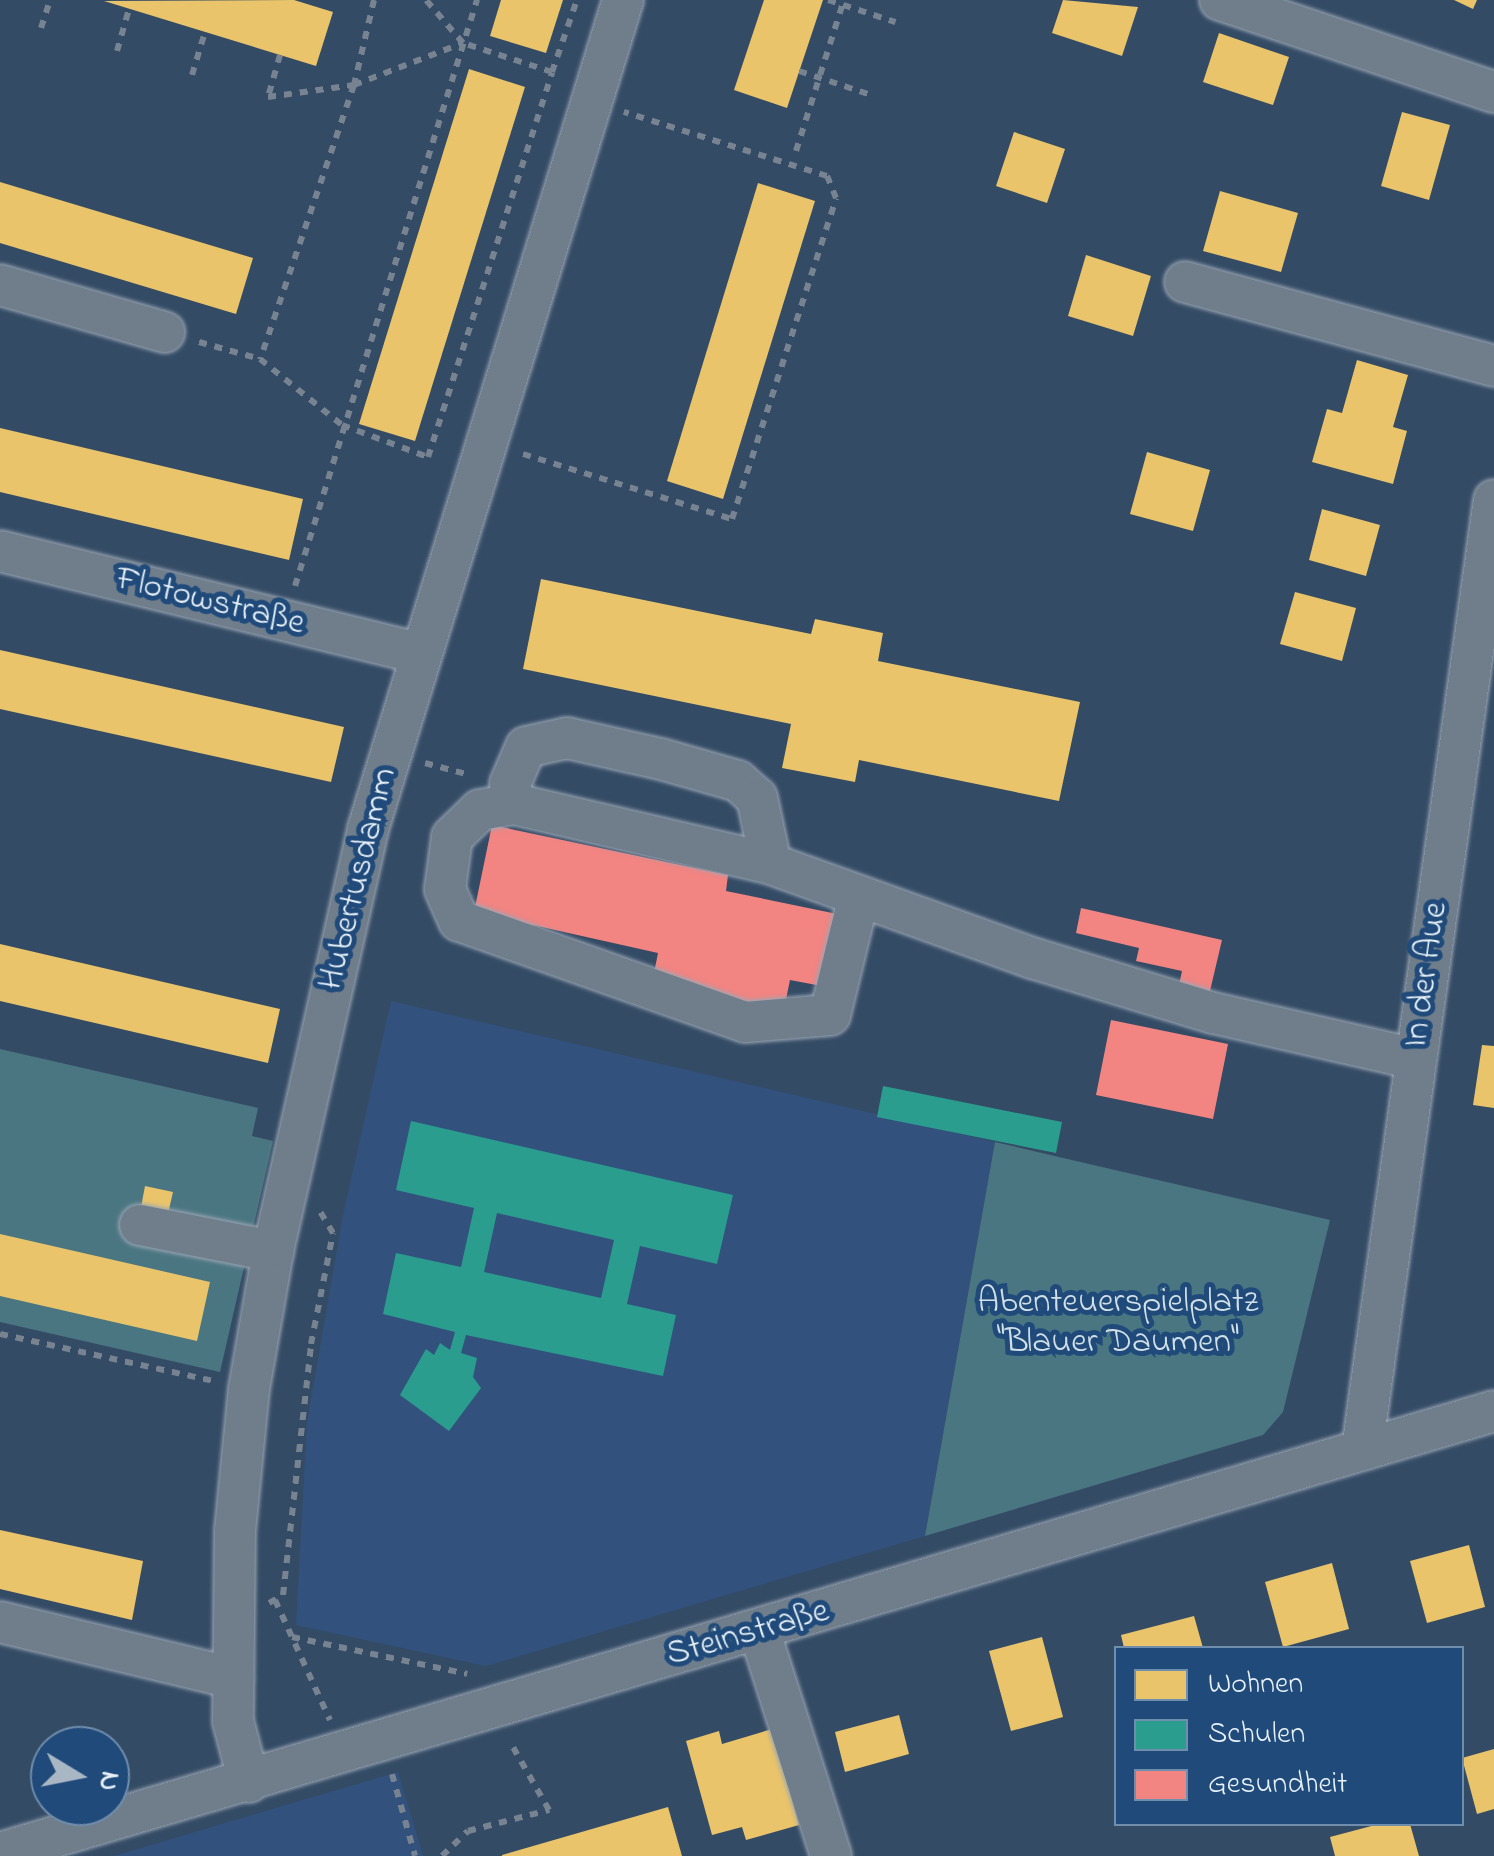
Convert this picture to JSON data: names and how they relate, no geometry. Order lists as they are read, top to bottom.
{
  "streets": {
    "street": [
      "Flotowstraße",
      "Hubertusdamm",
      "In der Aue",
      "Steinstraße"
    ]
  },
  "crossings": [
    ["Flotowstraße", "Hubertusdamm"],
    ["Hubertusdamm", "Steinstraße"],
    ["In der Aue", "Steinstraße"]
  ],
  "parks": ["Abenteuerspielplatz \"Blauer Daumen\""],
  "legend": ["Wohnen", "Schulen", "Gesundheit"],
  "north": "right"
}
